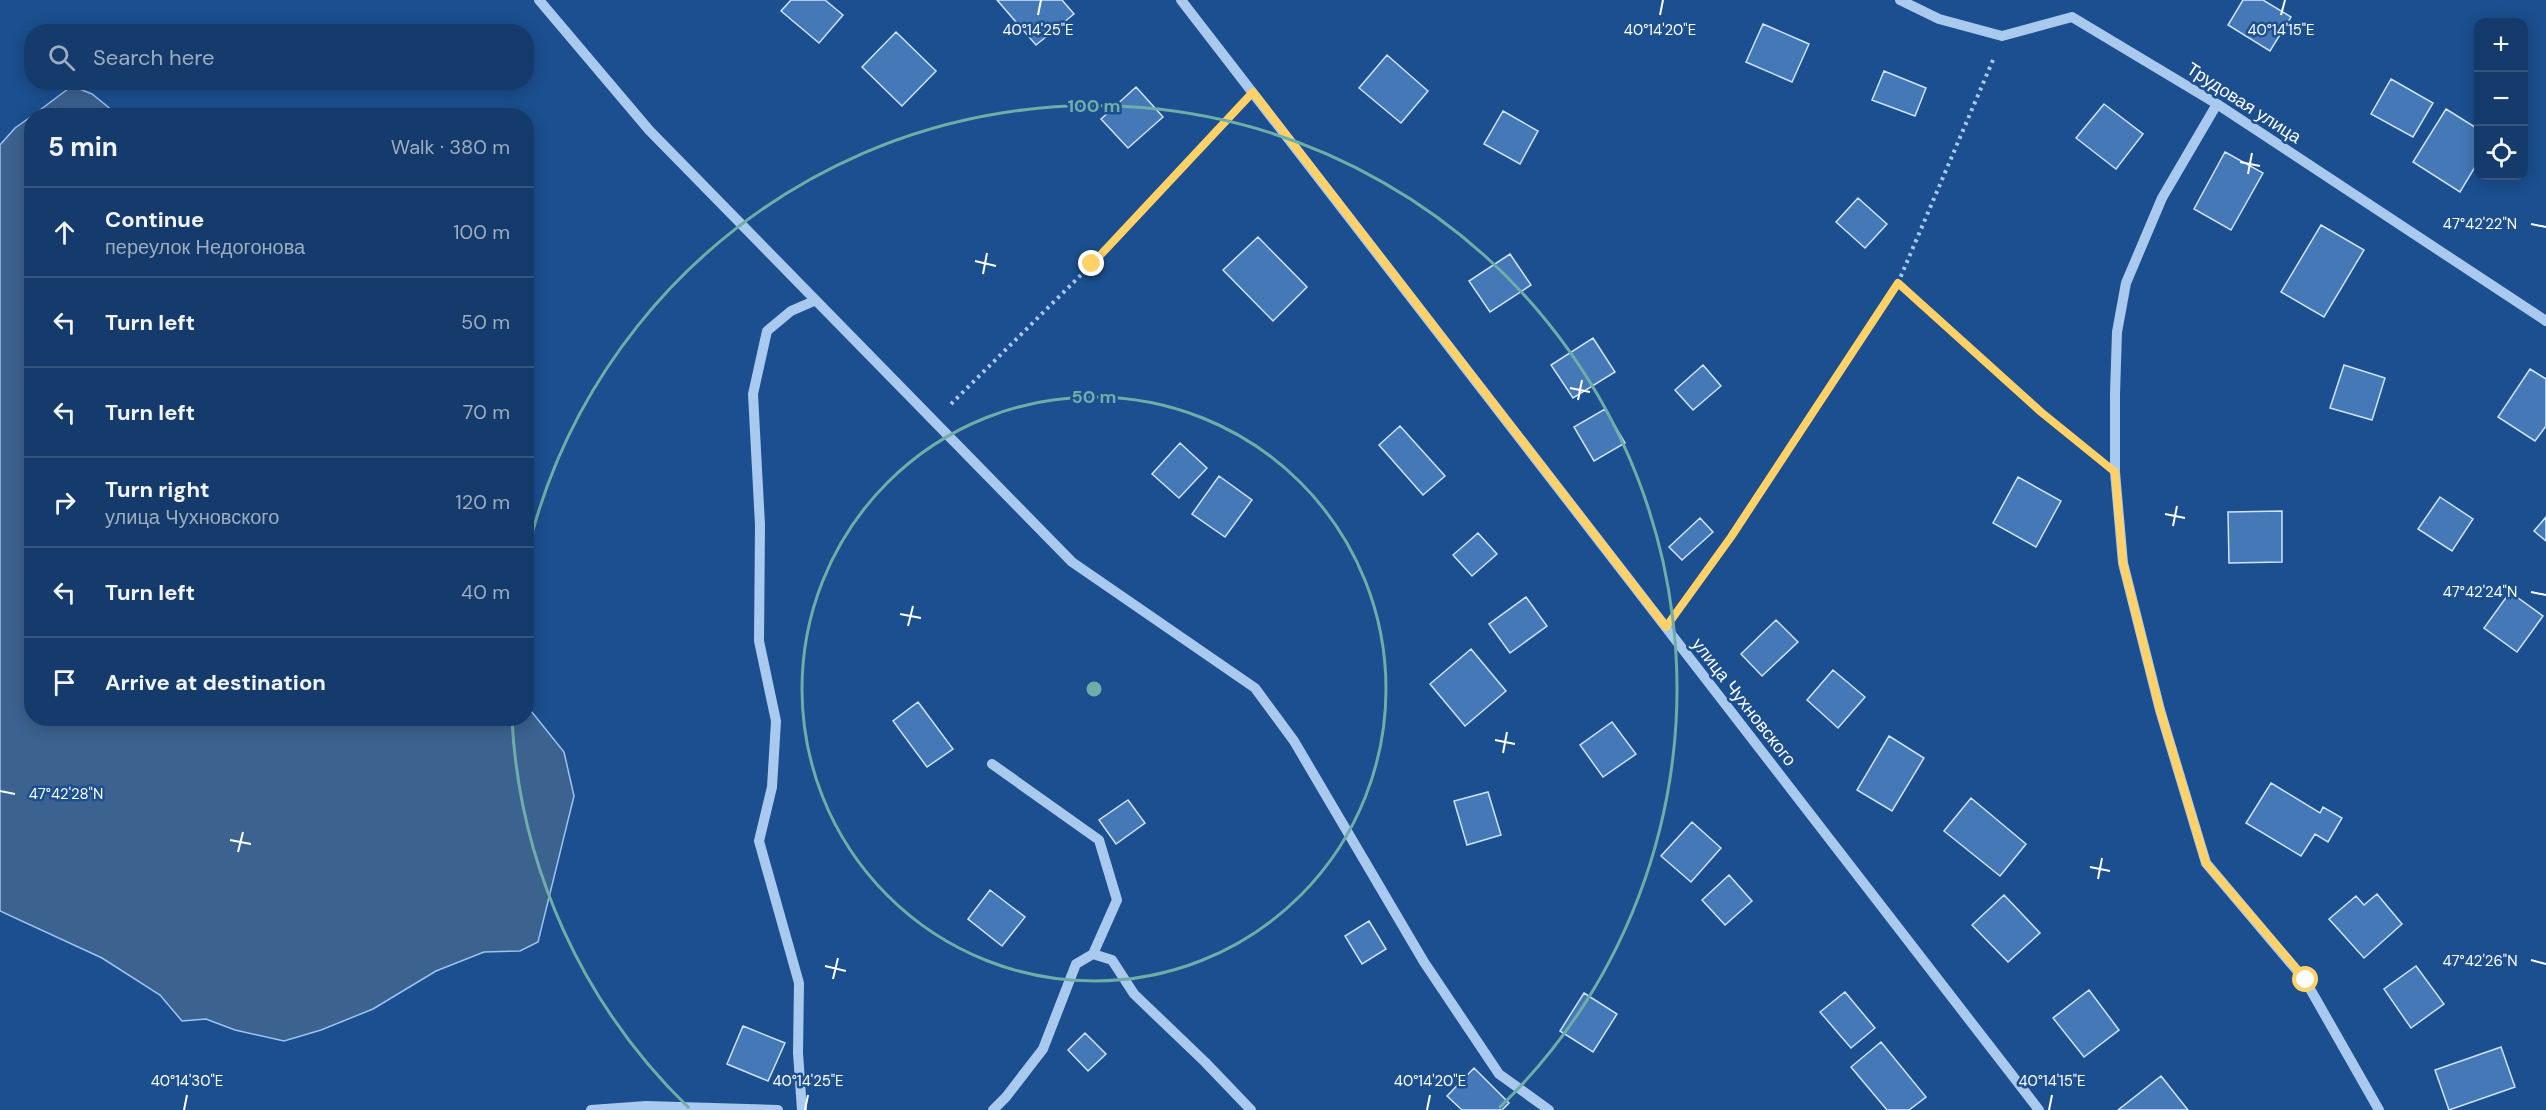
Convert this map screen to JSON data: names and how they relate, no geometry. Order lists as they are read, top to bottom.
{
  "streets": {
    "street": ["Трудовая улица", "улица Чухновского"]
  },
  "page": {
    "map_buttons": ["+", "−"],
    "search": "Search here",
    "heading": ["5 min", "Walk · 380 m"],
    "list": [
      ["Continue", "переулок Недогонова", "100 m"],
      ["Turn left", "50 m"],
      ["Turn left", "70 m"],
      ["Turn right", "улица Чухновского", "120 m"],
      ["Turn left", "40 m"],
      "Arrive at destination"
    ]
  },
  "coordinates": [
    "40°14'25\"E",
    "40°14'20\"E",
    "40°14'15\"E",
    "47°42'22\"N",
    "47°42'24\"N",
    "47°42'28\"N",
    "47°42'26\"N",
    "40°14'30\"E"
  ],
  "rings": ["100 m", "50 m"]
}
